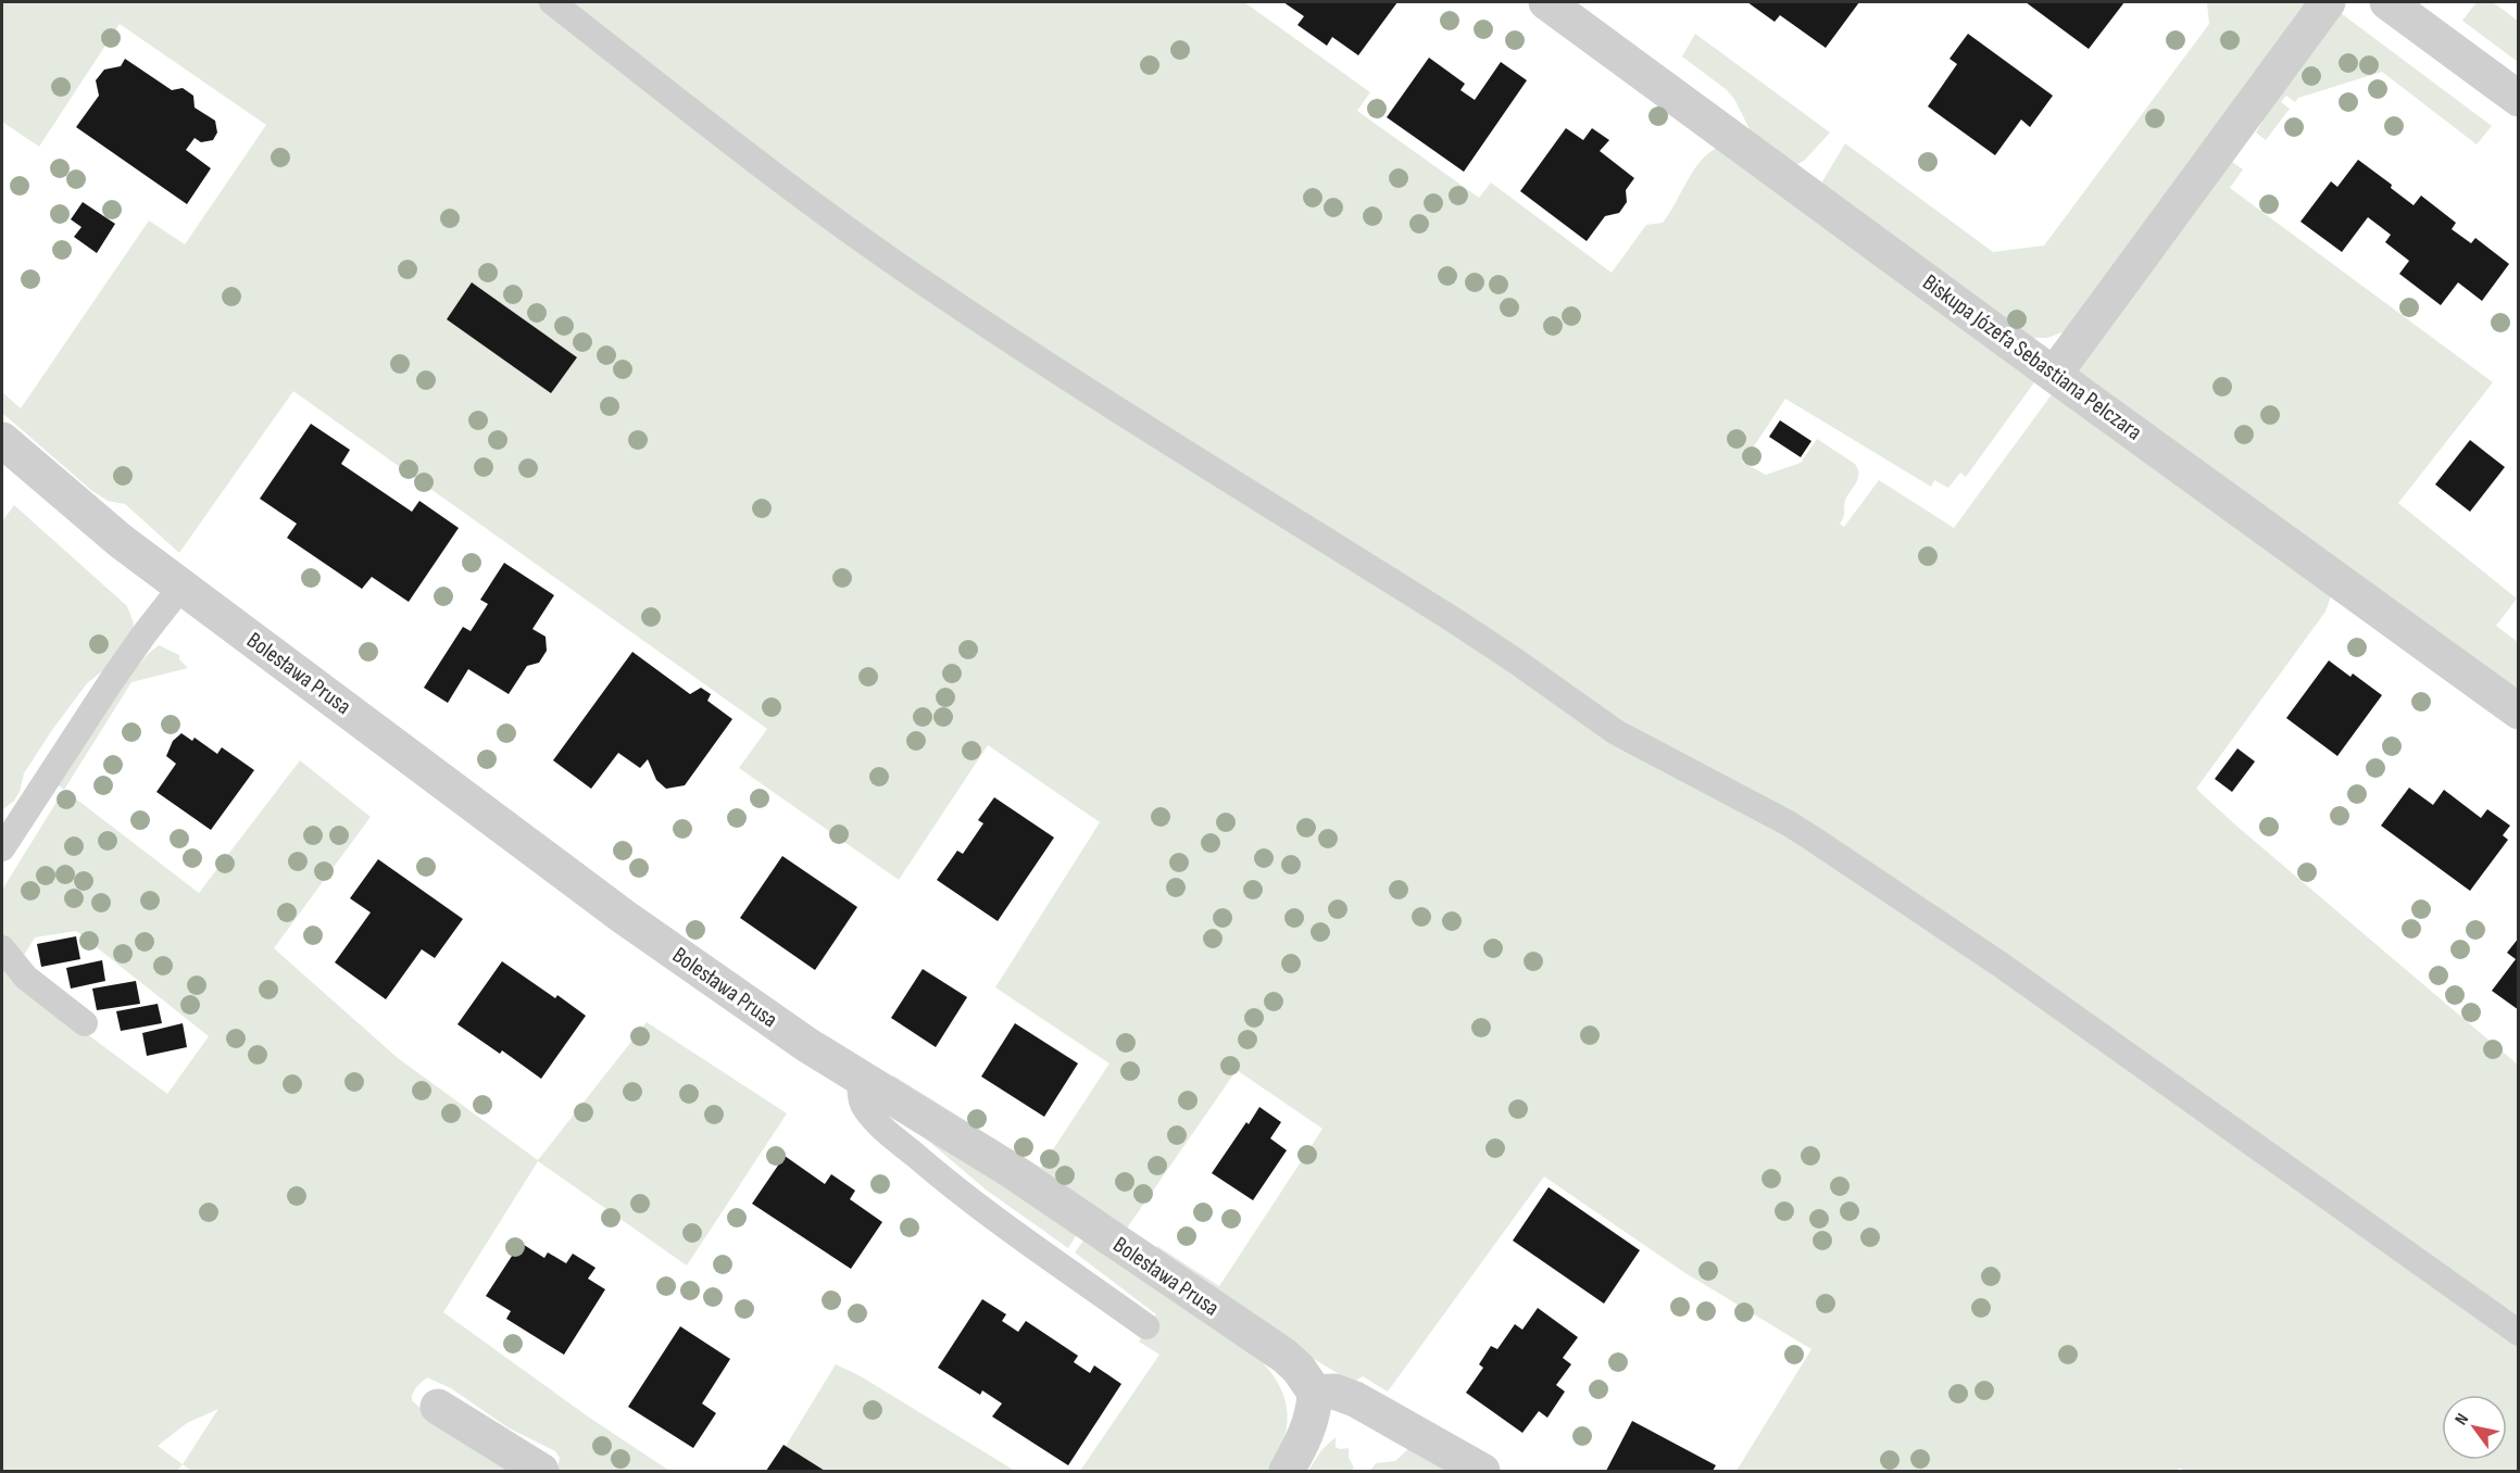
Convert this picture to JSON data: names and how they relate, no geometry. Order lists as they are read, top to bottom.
{
  "streets": {
    "street": ["Biskupa Józefa Sebastiana Pelczara", "Bolesława Prusa"]
  },
  "north": "top left"
}
